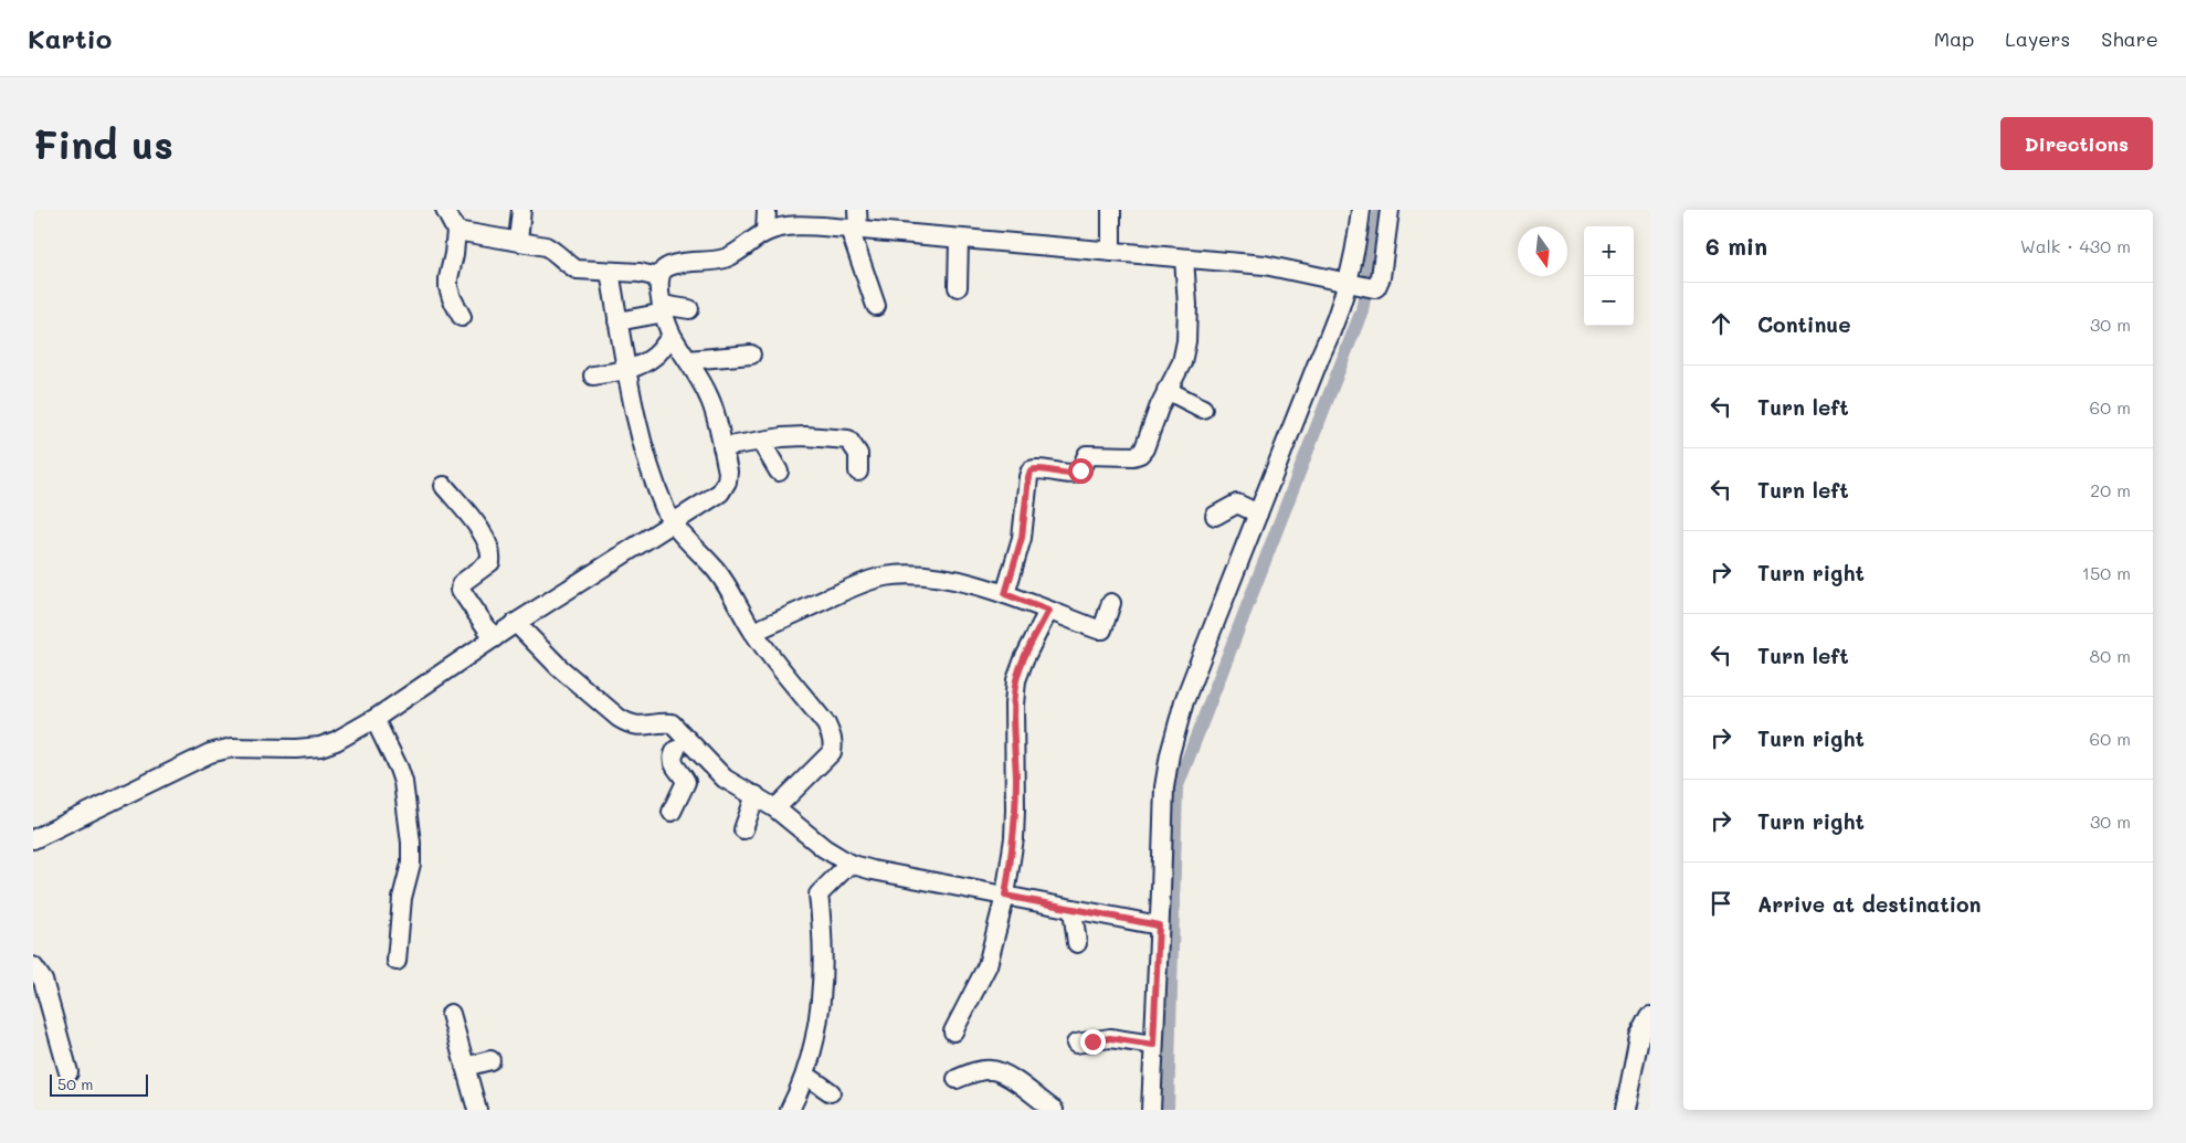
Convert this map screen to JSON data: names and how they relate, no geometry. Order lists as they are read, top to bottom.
{
  "scale_bar": "50 m",
  "north": "bottom",
  "page": {
    "header": "Kartio",
    "nav": ["Map", "Layers", "Share"],
    "buttons": "Directions",
    "title": "Find us",
    "heading": ["6 min", "Walk · 430 m"],
    "map_buttons": ["+", "−"],
    "list": [
      ["Continue", "30 m"],
      ["Turn left", "60 m"],
      ["Turn left", "20 m"],
      ["Turn right", "150 m"],
      ["Turn left", "80 m"],
      ["Turn right", "60 m"],
      ["Turn right", "30 m"],
      "Arrive at destination"
    ],
    "scale": "50 m"
  }
}
